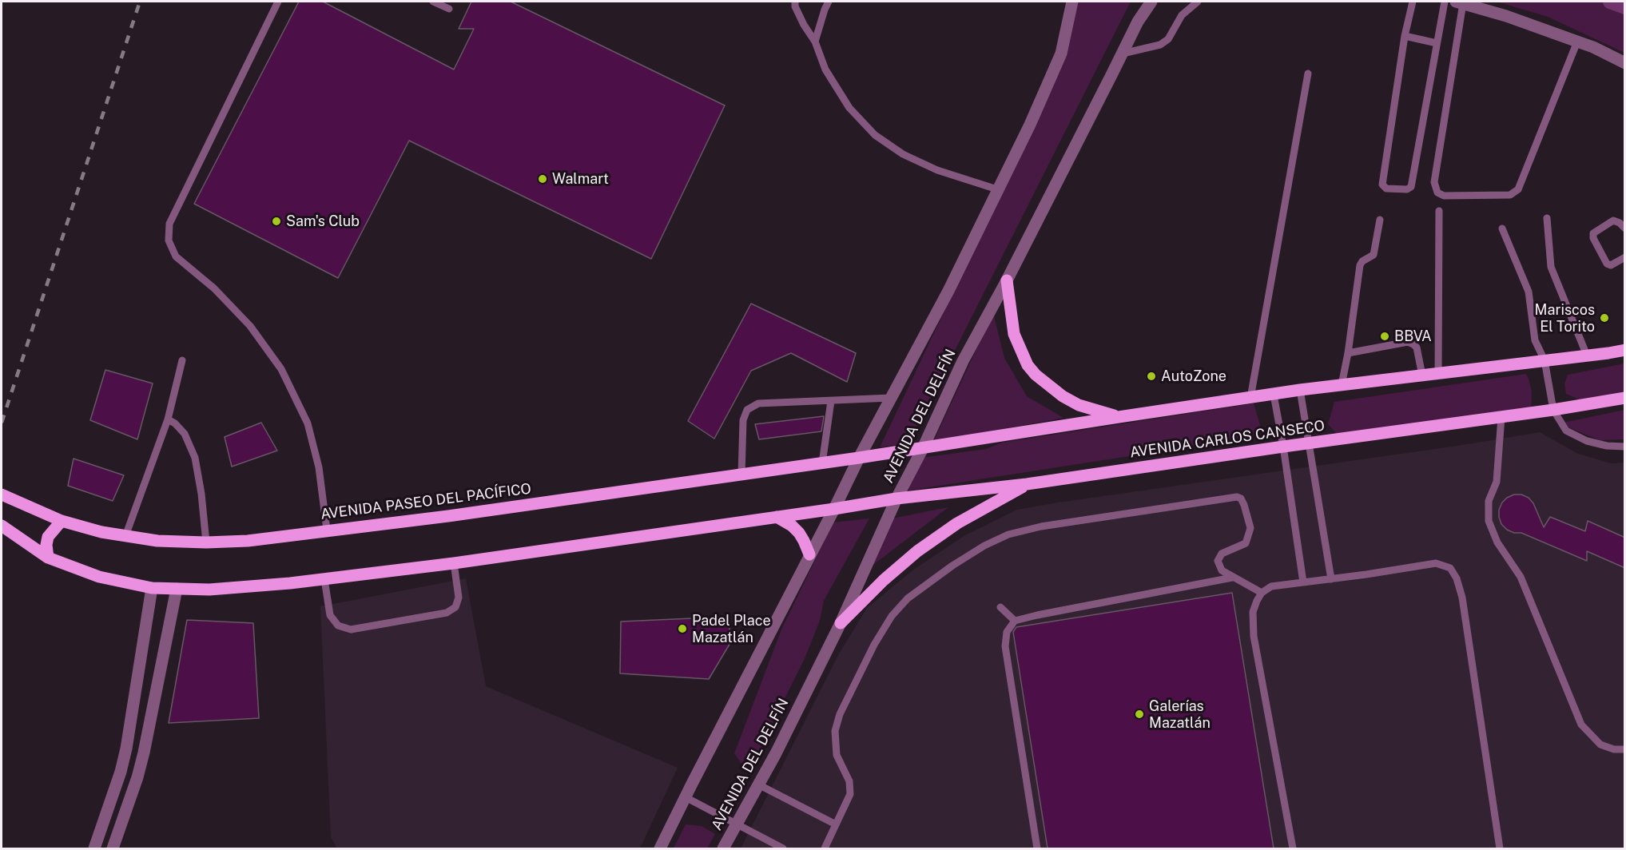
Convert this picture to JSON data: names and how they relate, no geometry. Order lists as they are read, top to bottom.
{
  "streets": {
    "main road": ["AVENIDA CARLOS CANSECO", "AVENIDA PASEO DEL PACÍFICO"],
    "street": ["AVENIDA DEL DELFÍN"]
  },
  "crossings": [
    ["AVENIDA DEL DELFÍN", "AVENIDA CARLOS CANSECO"]
  ],
  "places": [
    "Walmart",
    "Sam's Club",
    "Mariscos El Torito",
    "BBVA",
    "AutoZone",
    "Padel Place Mazatlán",
    "Galerías Mazatlán"
  ]
}
